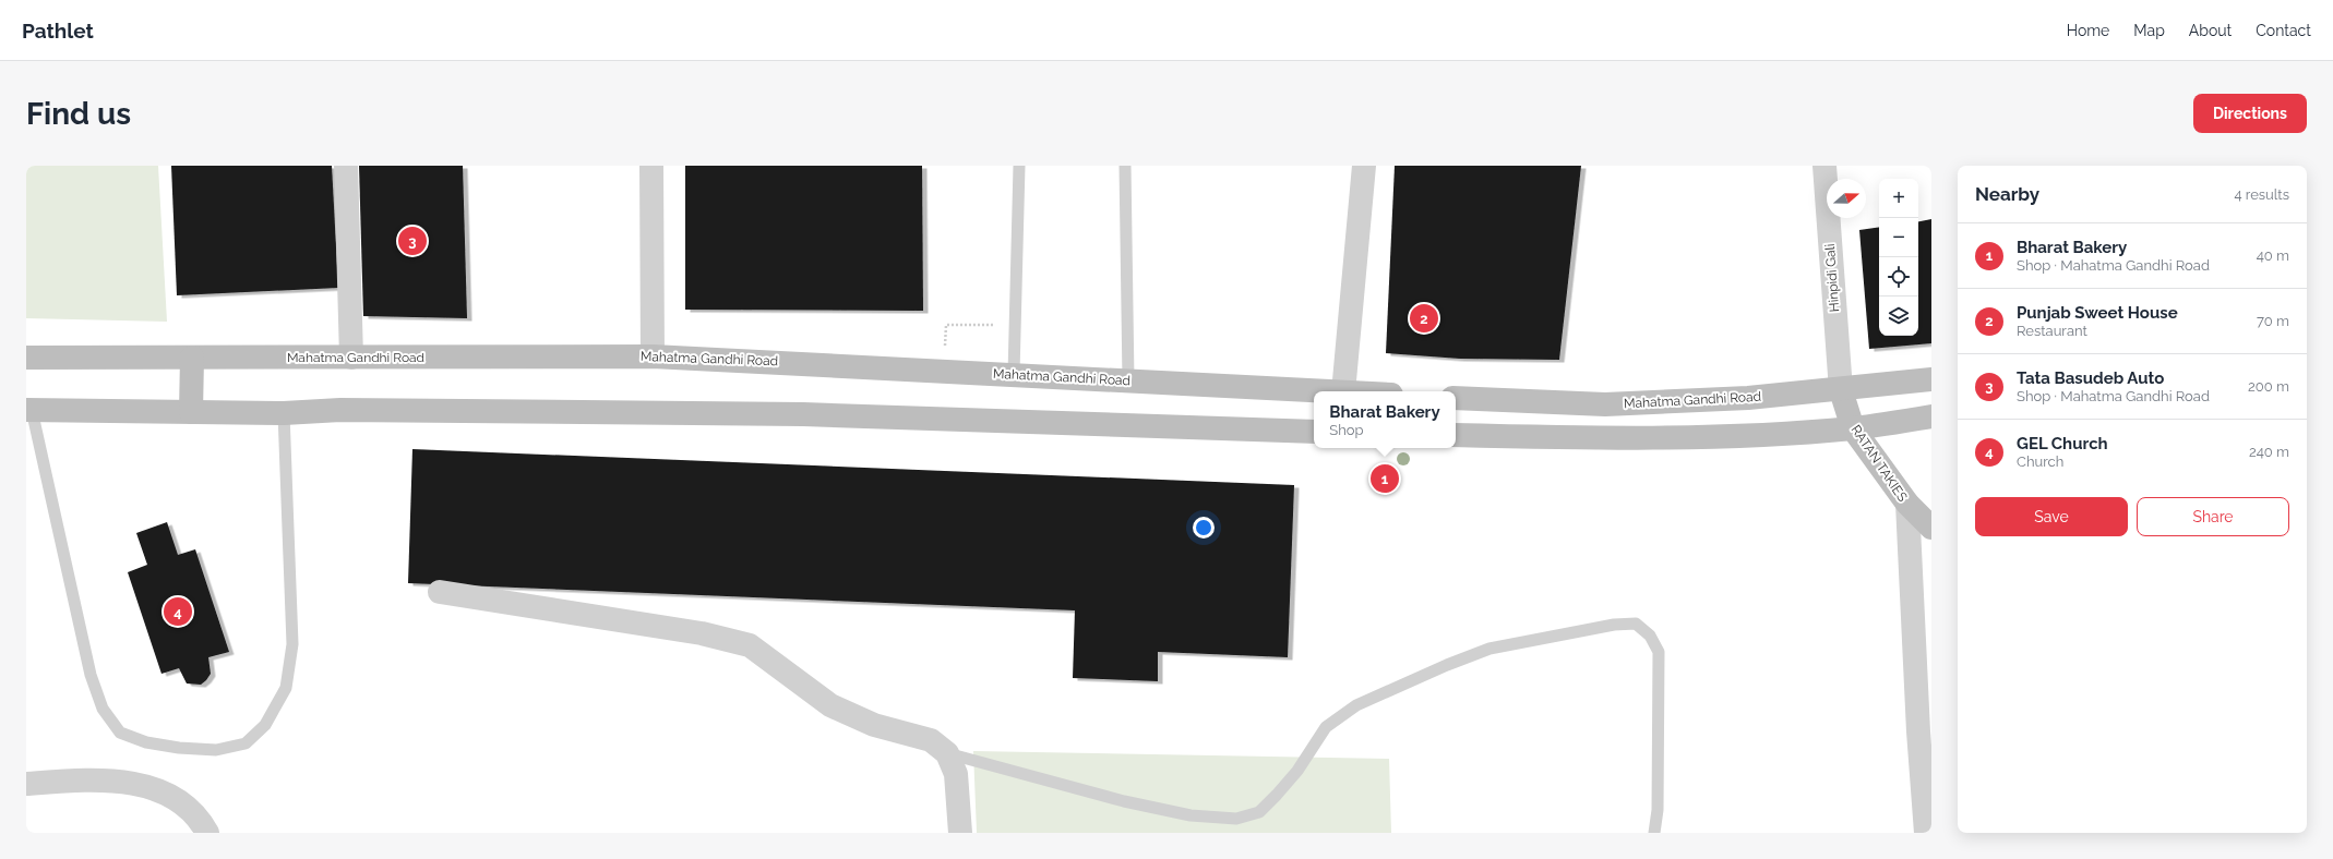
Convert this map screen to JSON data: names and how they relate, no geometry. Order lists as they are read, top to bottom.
{
  "streets": {
    "main road": ["Mahatma Gandhi Road", "RATAN TAKIES"],
    "street": ["Hinpidi Gali"]
  },
  "crossings": [
    ["Hinpidi Gali", "Mahatma Gandhi Road"],
    ["Hinpidi Gali", "RATAN TAKIES"],
    ["Mahatma Gandhi Road", "RATAN TAKIES"]
  ],
  "north": "right",
  "page": {
    "header": "Pathlet",
    "nav": [
      "Home",
      "Map",
      "About",
      "Contact"
    ],
    "buttons": [
      "Directions",
      ["Save", "Share"]
    ],
    "title": "Find us",
    "heading": ["Nearby", "4 results"],
    "map_buttons": ["+", "−"],
    "list": [
      {
        "mark": "1",
        "name": "Bharat Bakery",
        "note": "Shop · Mahatma Gandhi Road",
        "value": "40 m"
      },
      {
        "mark": "2",
        "name": "Punjab Sweet House",
        "note": "Restaurant",
        "value": "70 m"
      },
      {
        "mark": "3",
        "name": "Tata Basudeb Auto",
        "note": "Shop · Mahatma Gandhi Road",
        "value": "200 m"
      },
      {
        "mark": "4",
        "name": "GEL Church",
        "note": "Church",
        "value": "240 m"
      }
    ],
    "pins": [
      "3",
      "2",
      "1",
      "4"
    ],
    "popup": ["Bharat Bakery", "Shop"]
  }
}
